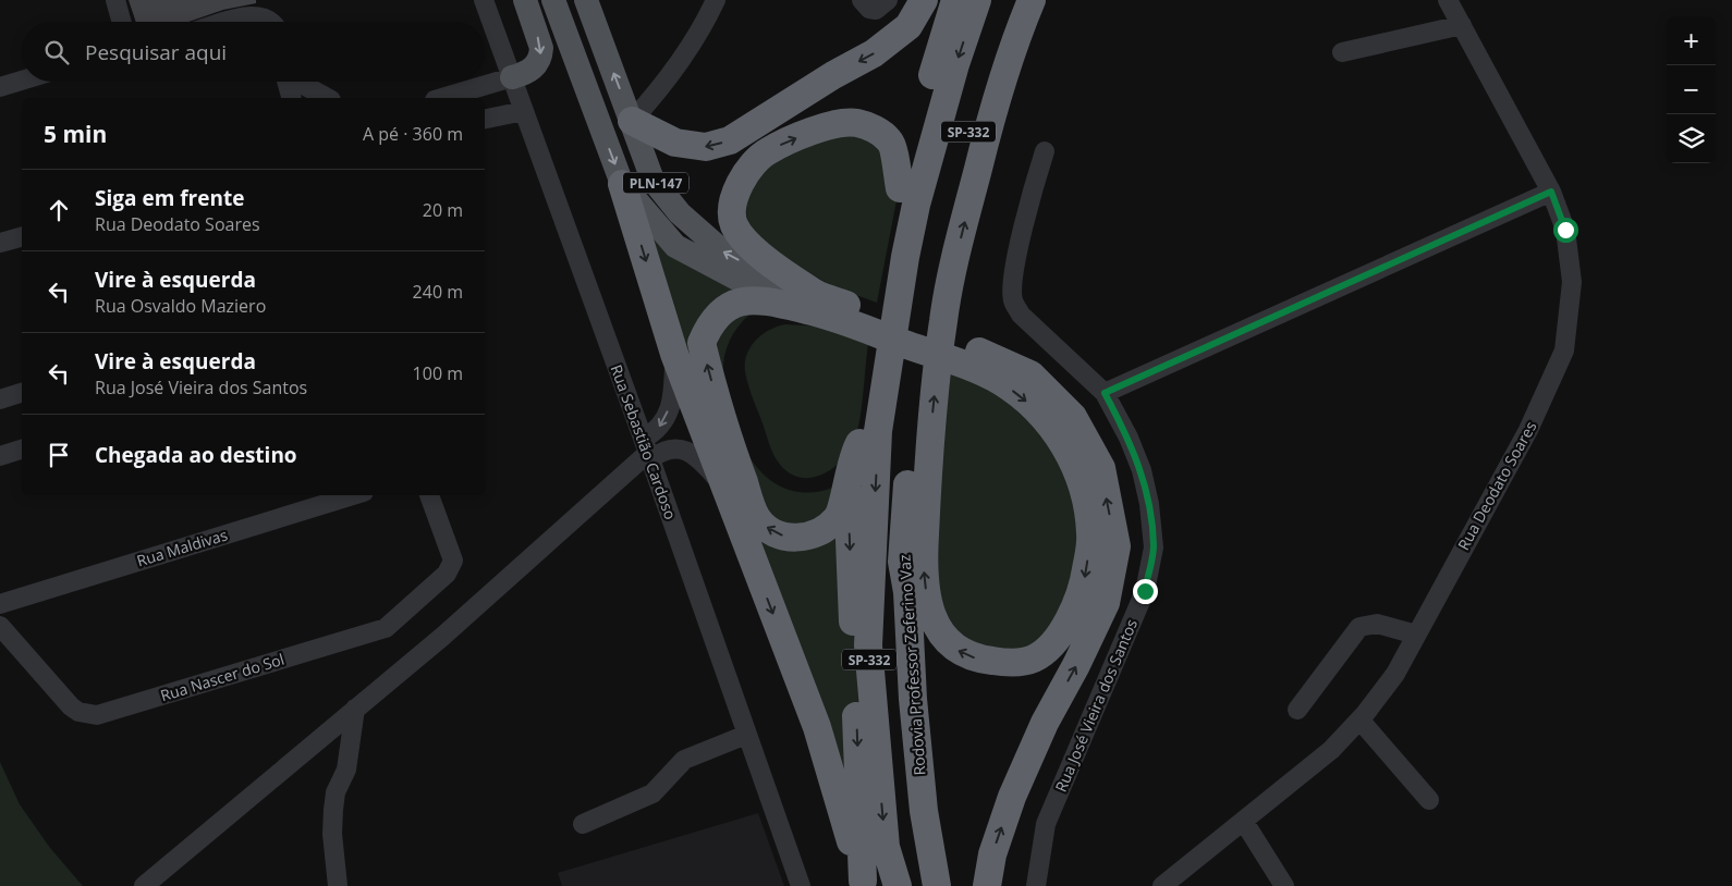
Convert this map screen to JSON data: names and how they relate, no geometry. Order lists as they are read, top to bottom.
{
  "streets": {
    "highway": ["SP-332", "Rodovia Professor Zeferino Vaz"],
    "main road": ["PLN-147"],
    "street": [
      "Rua Sebastião Cardoso",
      "Rua Deodato Soares",
      "Rua Maldivas",
      "Rua Nascer do Sol",
      "Rua José Vieira dos Santos"
    ]
  },
  "page": {
    "map_buttons": ["+", "−"],
    "search": "Pesquisar aqui",
    "heading": ["5 min", "A pé · 360 m"],
    "list": [
      ["Siga em frente", "Rua Deodato Soares", "20 m"],
      ["Vire à esquerda", "Rua Osvaldo Maziero", "240 m"],
      ["Vire à esquerda", "Rua José Vieira dos Santos", "100 m"],
      "Chegada ao destino"
    ]
  }
}
